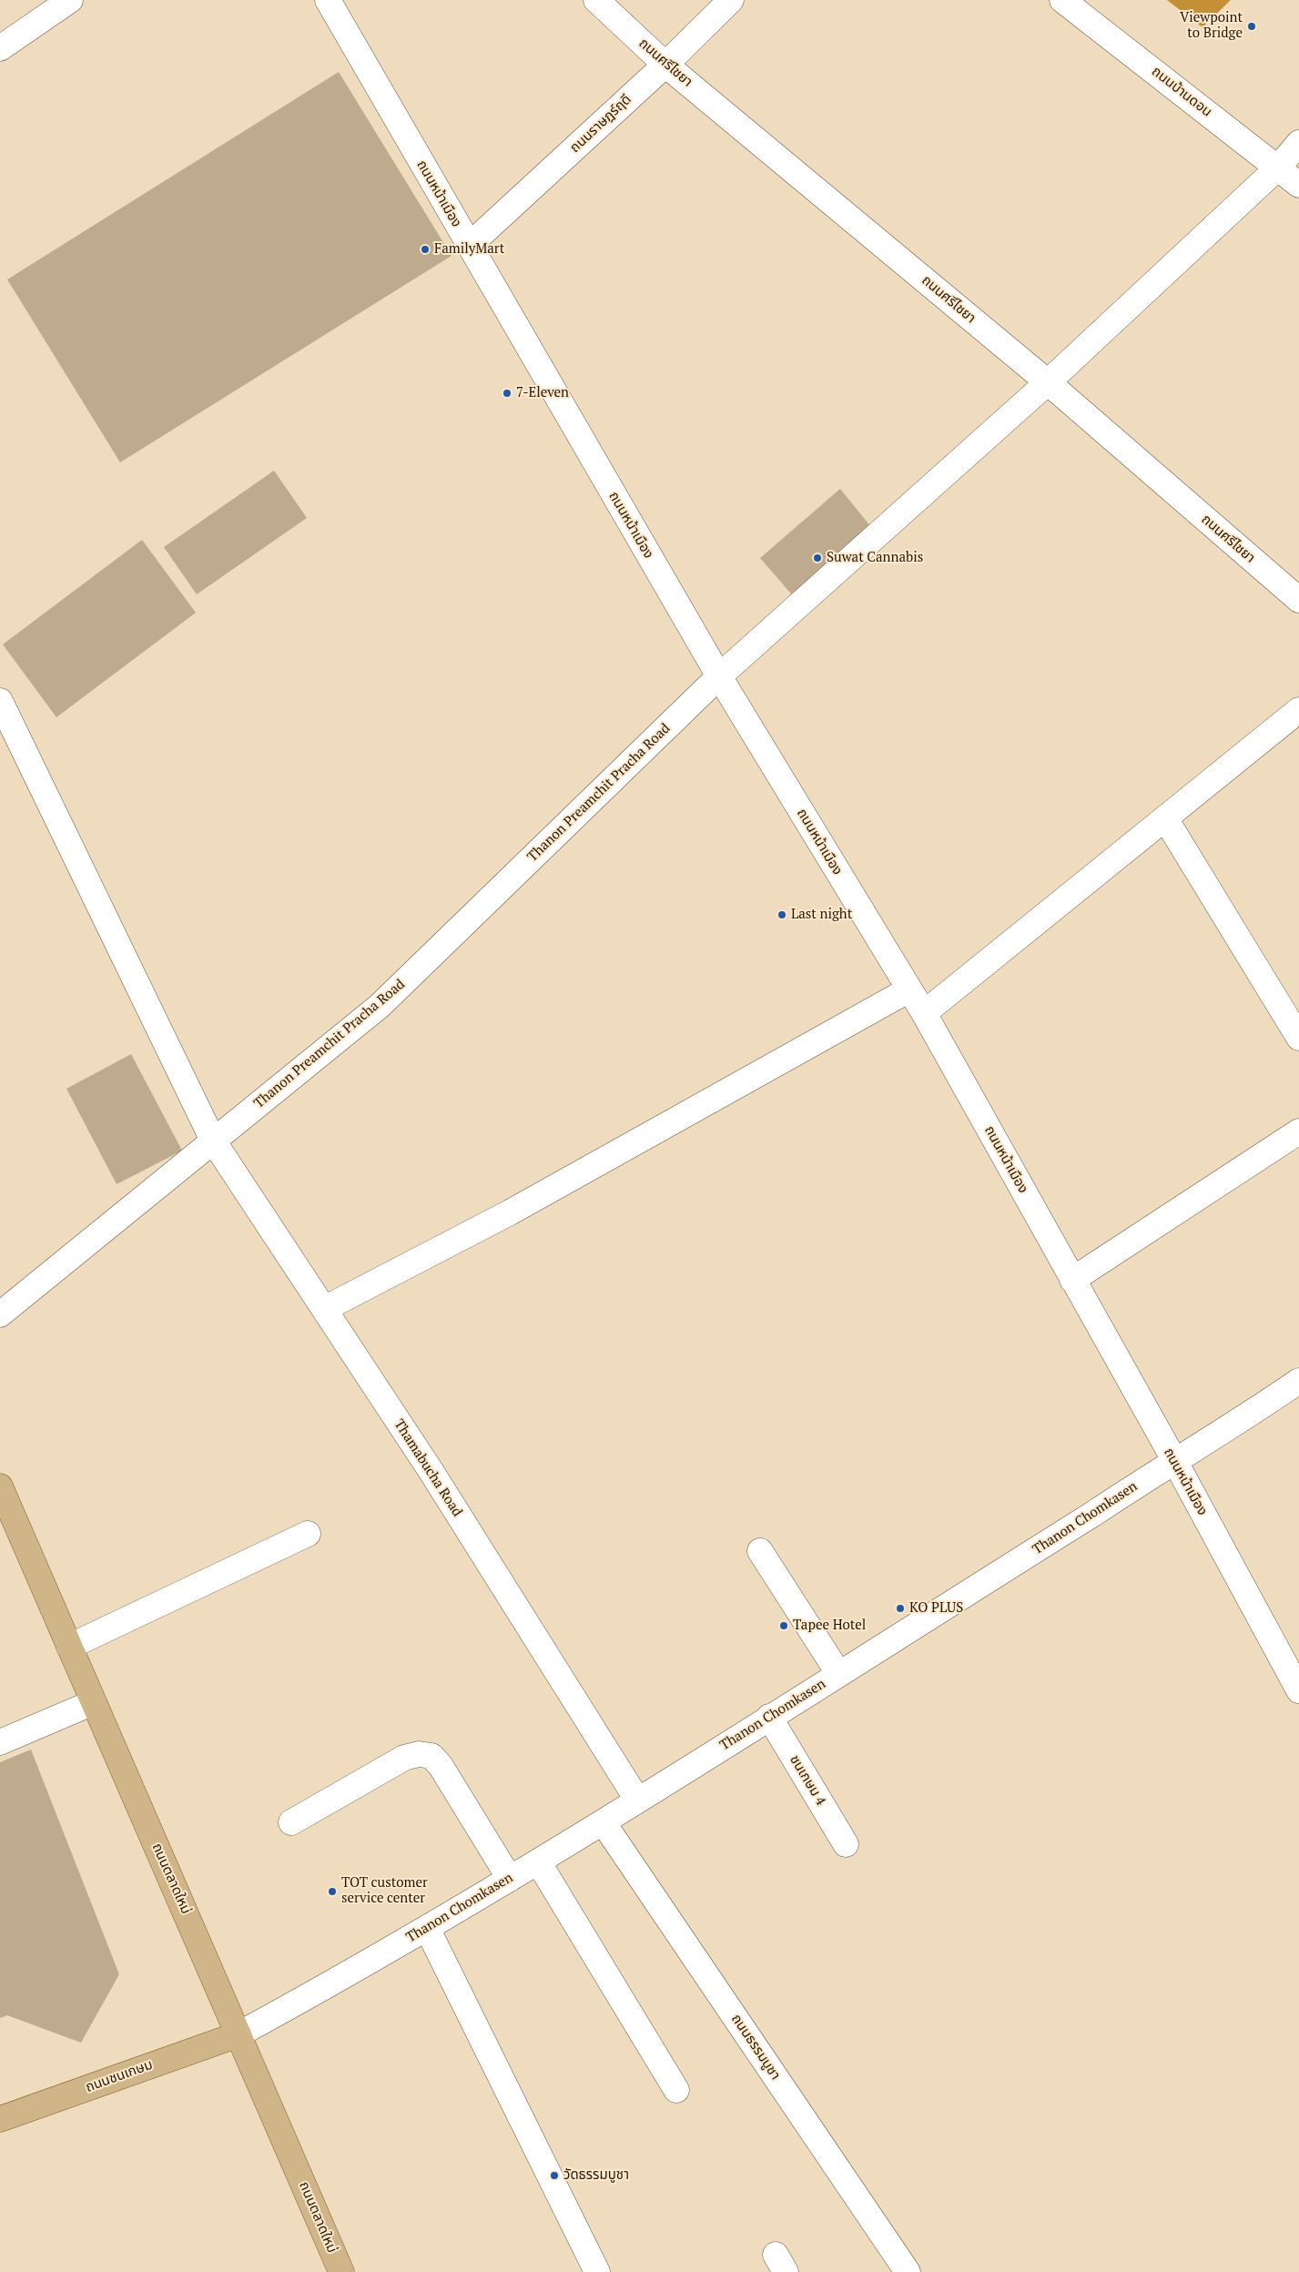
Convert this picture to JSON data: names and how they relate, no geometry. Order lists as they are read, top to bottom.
{
  "streets": {
    "main road": ["ถนนตลาดใหม่", "ถนนชนเกษม"],
    "street": [
      "ถนนศรีไชยา",
      "ถนนบ้านดอน",
      "ถนนราษฎร์ฤดี",
      "ถนนหน้าเมือง",
      "Thanon Preamchit Pracha Road",
      "Thamabucha Road",
      "Thanon Chomkasen",
      "ชนเกษม 4",
      "ถนนธรรมบูชา"
    ]
  },
  "crossings": [
    ["ถนนศรีไชยา", "ถนนราษฎร์ฤดี"],
    ["ถนนศรีไชยา", "Thanon Preamchit Pracha Road"],
    ["ถนนบ้านดอน", "Thanon Preamchit Pracha Road"],
    ["ถนนราษฎร์ฤดี", "ถนนหน้าเมือง"],
    ["ถนนหน้าเมือง", "Thanon Preamchit Pracha Road"],
    ["ถนนหน้าเมือง", "Thanon Chomkasen"],
    ["Thanon Preamchit Pracha Road", "Thamabucha Road"],
    ["Thamabucha Road", "Thanon Chomkasen"],
    ["Thanon Chomkasen", "ชนเกษม 4"],
    ["Thanon Chomkasen", "ถนนตลาดใหม่"],
    ["Thanon Chomkasen", "ถนนธรรมบูชา"],
    ["Thanon Chomkasen", "ถนนชนเกษม"],
    ["ถนนตลาดใหม่", "ถนนชนเกษม"]
  ],
  "places": [
    "Viewpoint to Bridge",
    "FamilyMart",
    "7-Eleven",
    "Suwat Cannabis",
    "Last night",
    "KO PLUS",
    "Tapee Hotel",
    "TOT customer service center",
    "วัดธรรมบูชา"
  ]
}
